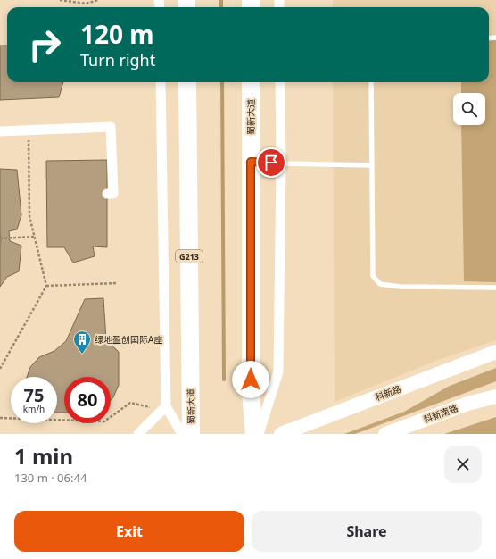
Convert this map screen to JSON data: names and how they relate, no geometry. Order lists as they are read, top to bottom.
{
  "streets": {
    "highway": ["蜀新大道", "G213"],
    "main road": ["科新路", "科新南路"]
  },
  "places": {
    "building": ["绿地盈创国际A座"]
  },
  "page": {
    "turn": ["120 m", "Turn right"],
    "speed": "75 km/h",
    "limit": "80",
    "heading": ["1 min", "130 m · 06:44"],
    "buttons": ["Exit", "Share"]
  }
}
